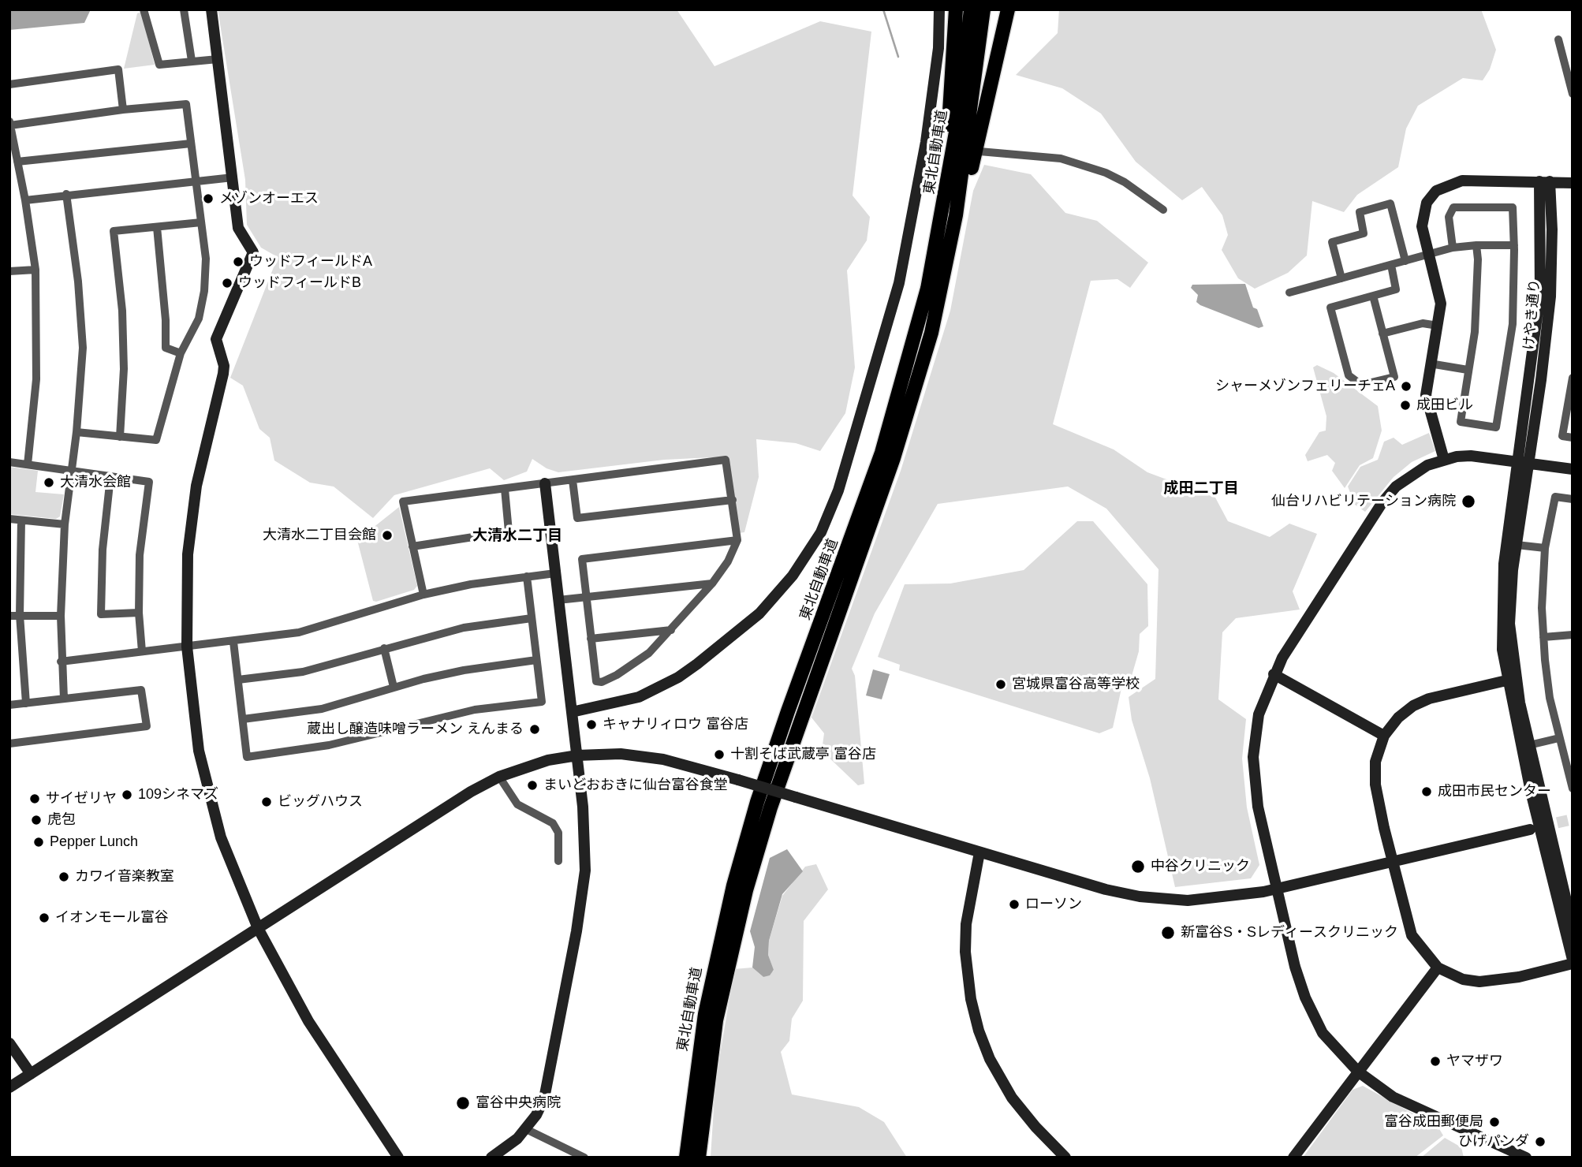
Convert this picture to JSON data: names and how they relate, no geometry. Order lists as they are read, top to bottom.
{
  "streets": {
    "highway": ["東北自動車道"],
    "street": ["けやき通り"]
  },
  "districts": ["成田二丁目", "大清水二丁目"],
  "places": [
    "メゾンオーエス",
    "ウッドフィールドA",
    "ウッドフィールドB",
    "シャーメゾンフェリーチェA",
    "成田ビル",
    "大清水会館",
    "仙台リハビリテーション病院",
    "大清水二丁目会館",
    "宮城県富谷高等学校",
    "キャナリィロウ 富谷店",
    "蔵出し醸造味噌ラーメン えんまる",
    "十割そば武蔵亭 富谷店",
    "まいどおおきに仙台富谷食堂",
    "成田市民センター",
    "109シネマズ",
    "サイゼリヤ",
    "ビッグハウス",
    "虎包",
    "Pepper Lunch",
    "中谷クリニック",
    "カワイ音楽教室",
    "ローソン",
    "イオンモール富谷",
    "新富谷S・Sレディースクリニック",
    "ヤマザワ",
    "富谷中央病院",
    "富谷成田郵便局",
    "ひげパンダ"
  ]
}
